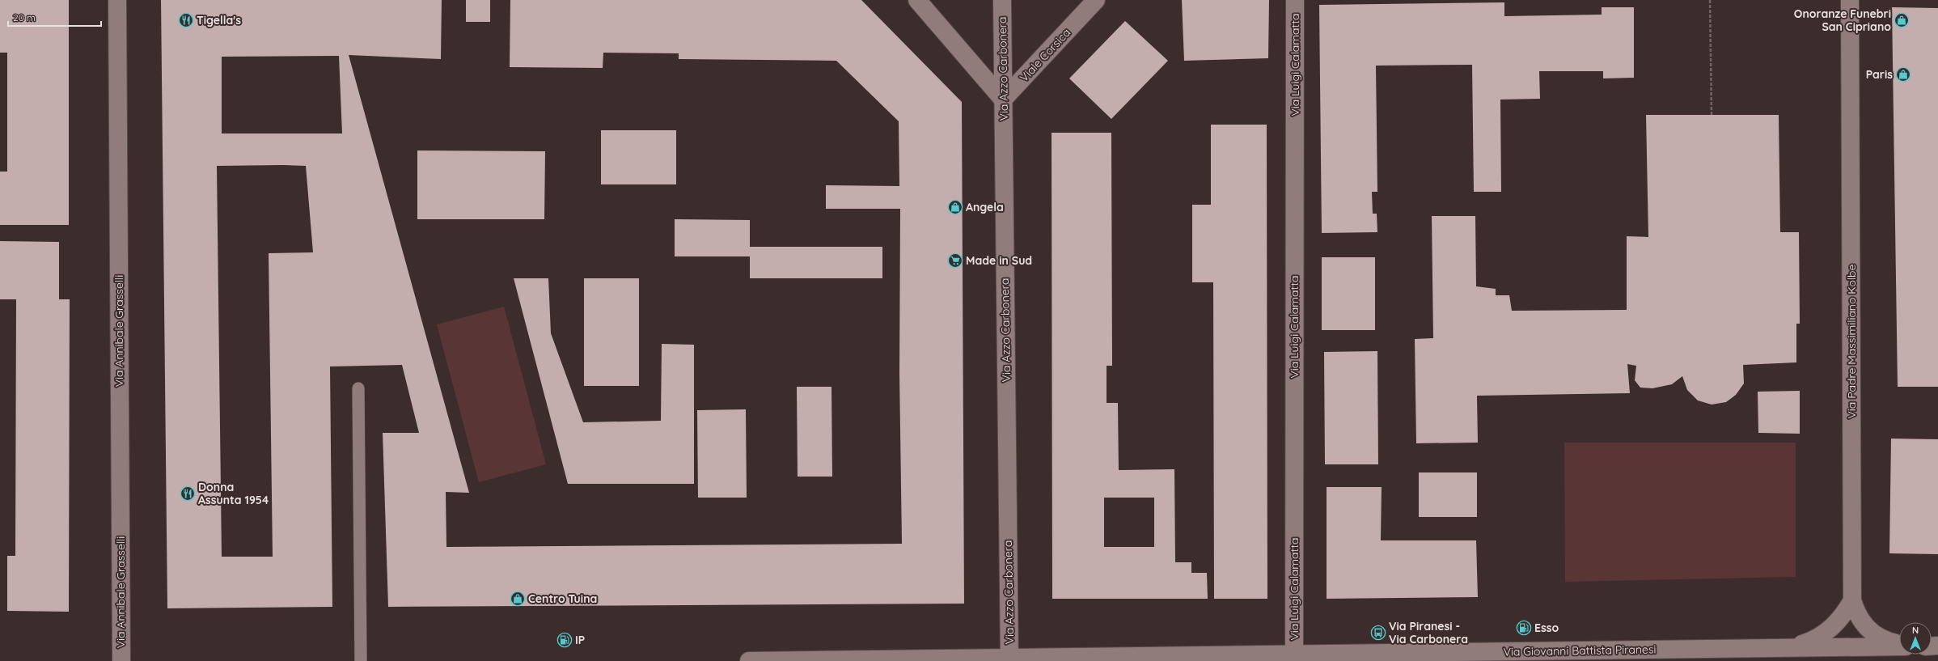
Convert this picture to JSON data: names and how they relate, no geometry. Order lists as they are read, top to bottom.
{
  "streets": {
    "street": [
      "Viale Corsica",
      "Via Luigi Calamatta",
      "Via Azzo Carbonera",
      "Via Annibale Grasselli",
      "Via Padre Massimiliano Kolbe",
      "Via Giovanni Battista Piranesi"
    ]
  },
  "crossings": [
    ["Viale Corsica", "Via Azzo Carbonera"],
    ["Via Luigi Calamatta", "Via Giovanni Battista Piranesi"],
    ["Via Azzo Carbonera", "Via Giovanni Battista Piranesi"],
    ["Via Padre Massimiliano Kolbe", "Via Giovanni Battista Piranesi"]
  ],
  "places": {
    "restaurant": ["Tigella's", "Donna Assunta 1954"],
    "shop": [
      "Onoranze Funebri San Cipriano",
      "Paris",
      "Angela",
      "Centro Tuina"
    ],
    "supermarket": ["Made in Sud"],
    "fuel station": ["Esso", "IP"],
    "bus stop": ["Via Piranesi - Via Carbonera"]
  },
  "scale_bar": "20 m",
  "north": "top"
}
